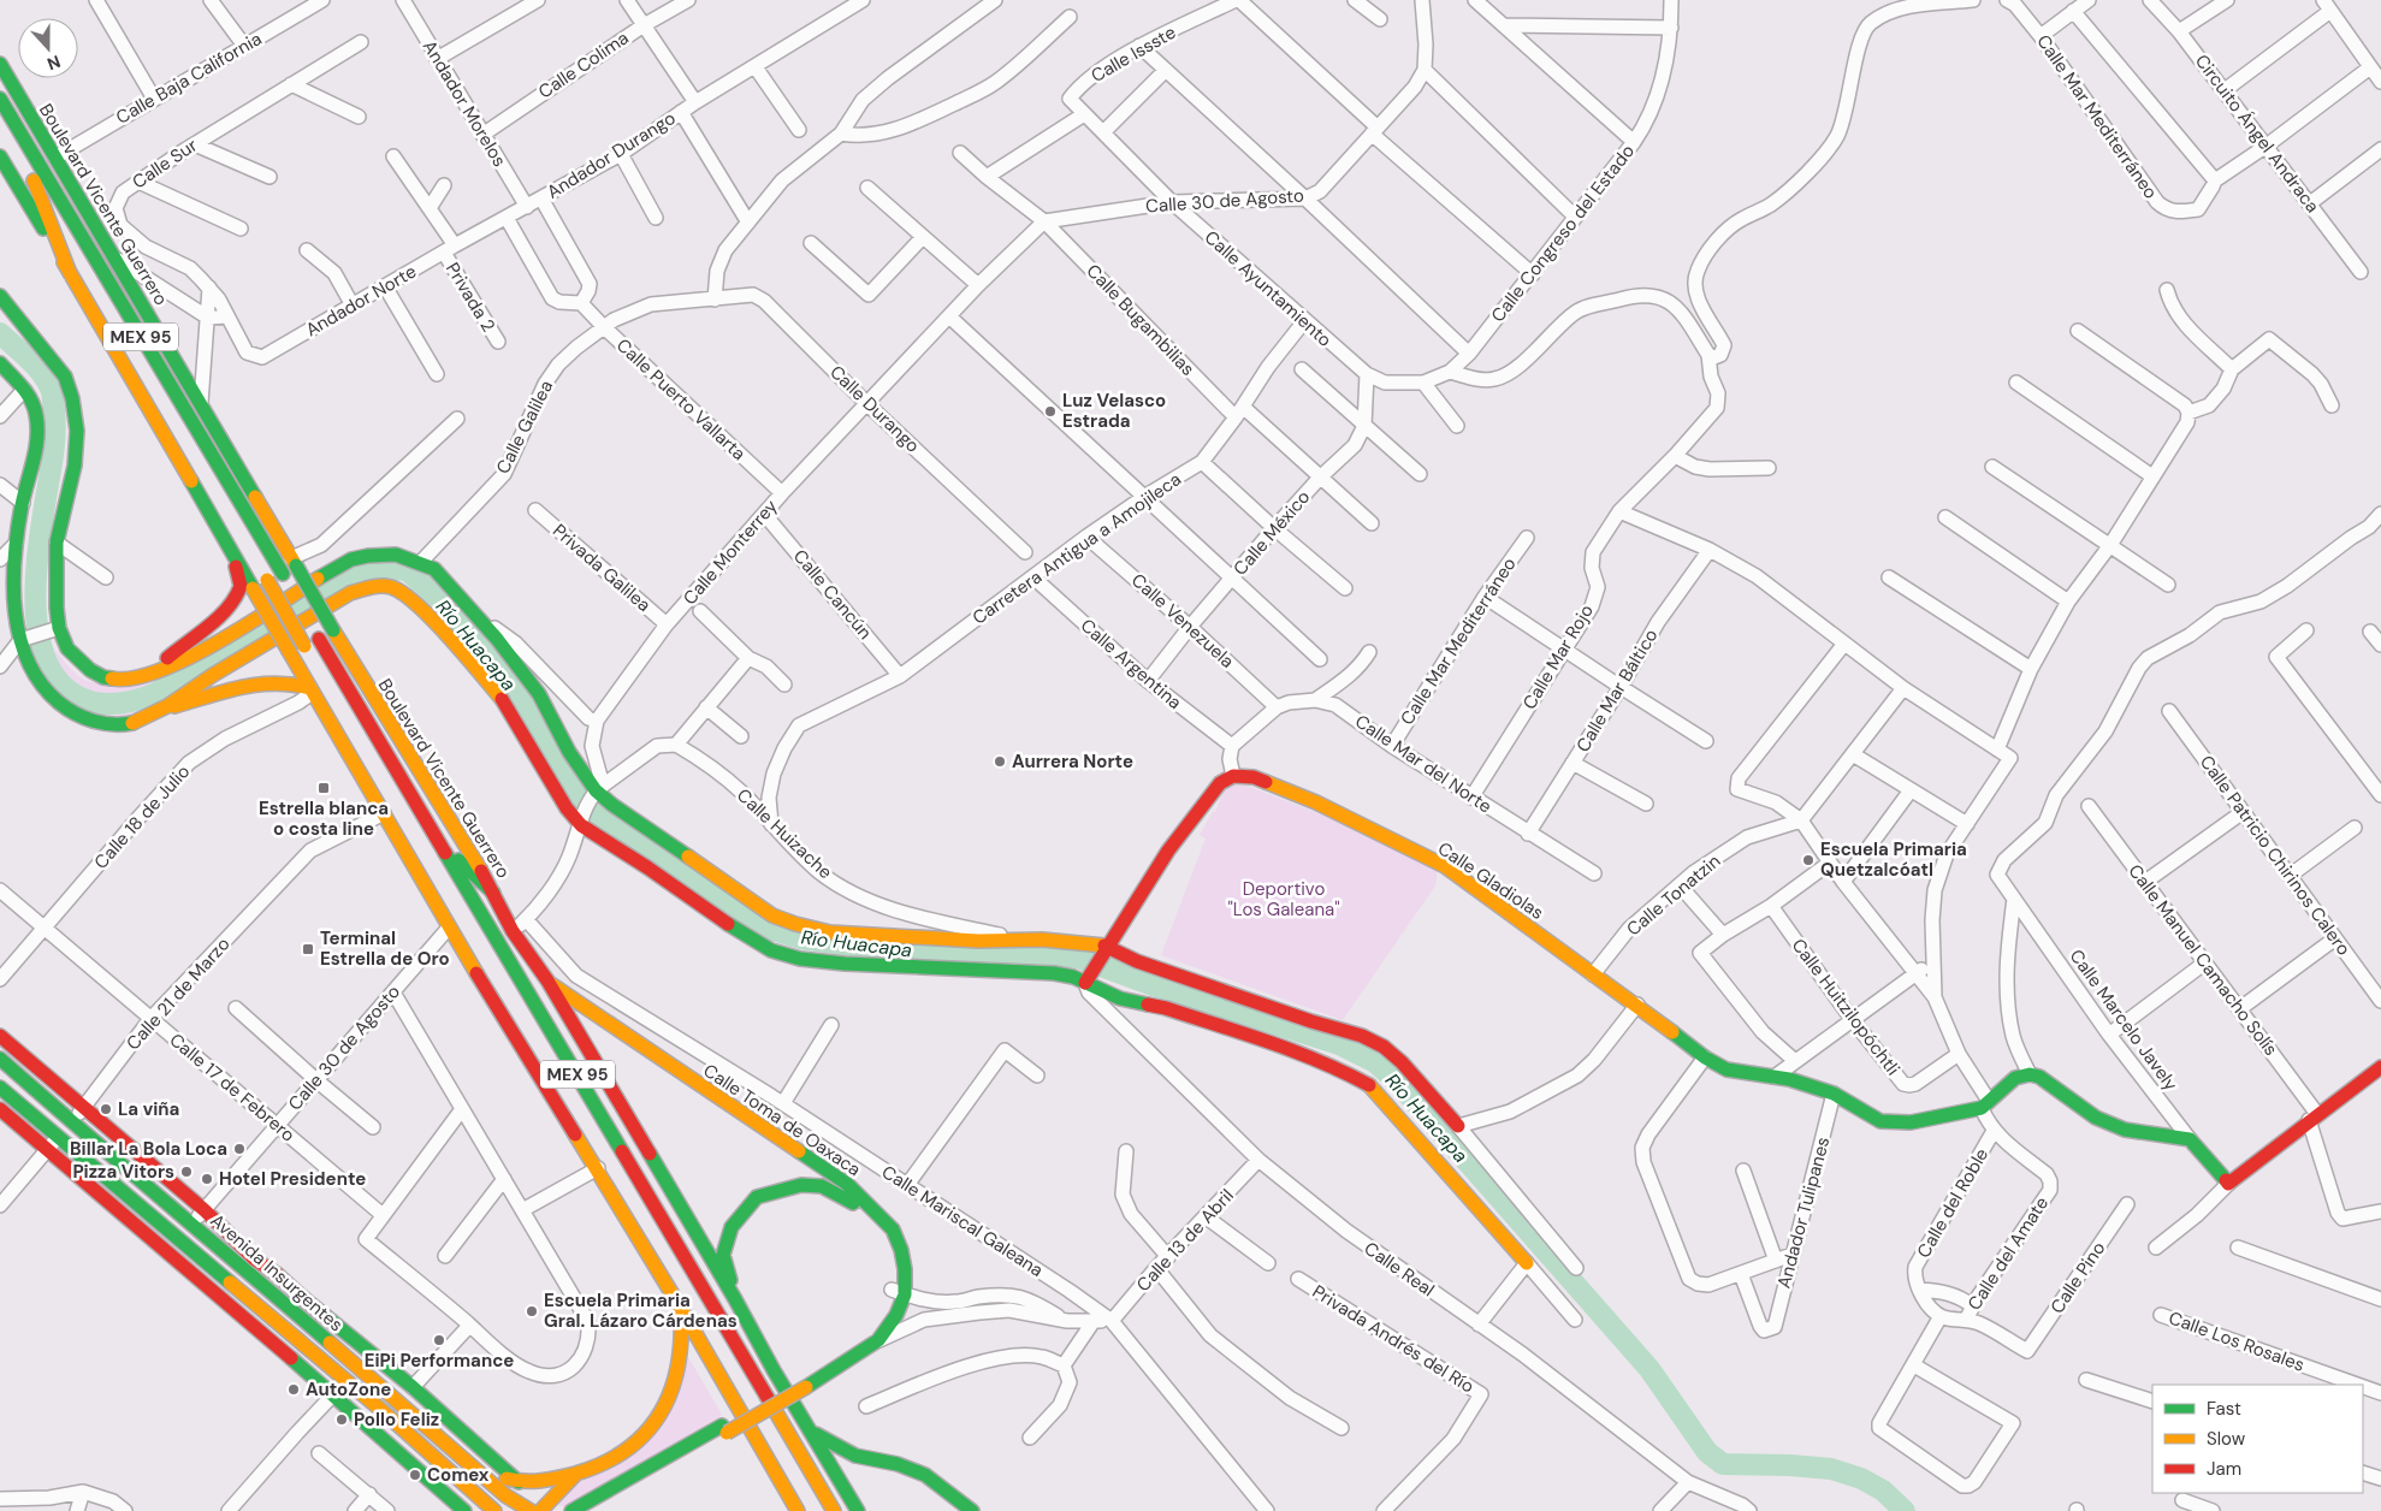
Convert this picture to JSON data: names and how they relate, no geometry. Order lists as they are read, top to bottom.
{
  "streets": {
    "main road": [
      "Boulevard Vicente Guerrero",
      "MEX 95",
      "Calle Gladiolas",
      "Calle Marcelo Javely",
      "Calle Toma de Oaxaca",
      "Avenida Insurgentes"
    ],
    "street": [
      "Calle Issste",
      "Calle Colima",
      "Calle Baja California",
      "Andador Morelos",
      "Calle Mar Mediterráneo",
      "Circuito Ángel Andraca",
      "Andador Durango",
      "Calle Sur",
      "Calle 30 de Agosto",
      "Calle Congreso del Estado",
      "Calle Ayuntamiento",
      "Privada 2",
      "Andador Norte",
      "Calle Bugambilias",
      "Calle Puerto Vallarta",
      "Calle Durango",
      "Calle Galilea",
      "Calle México",
      "Carretera Antigua a Amojileca",
      "Calle Monterrey",
      "Privada Galilea",
      "Calle Cancún",
      "Calle Venezuela",
      "Calle Mar Rojo",
      "Calle Argentina",
      "Calle Mar Báltico",
      "Calle Mar del Norte",
      "Calle 18 de Julio",
      "Calle Huizache",
      "Calle Patricio Chirinos Calero",
      "Calle Tonatzin",
      "Calle Manuel Camacho Solís",
      "Calle 21 de Marzo",
      "Calle Huitzilopóchtli",
      "Calle 17 de Febrero",
      "Calle del Roble",
      "Andador Tulipanes",
      "Calle Mariscal Galeana",
      "Calle 13 de Abril",
      "Calle del Amate",
      "Calle Real",
      "Calle Pino",
      "Privada Andrés del Río",
      "Calle Los Rosales"
    ]
  },
  "crossings": [
    ["Calle Issste", "Calle 30 de Agosto"],
    ["Calle Issste", "Calle Ayuntamiento"],
    ["Calle Colima", "Andador Morelos"],
    ["Calle Baja California", "Boulevard Vicente Guerrero"],
    ["Andador Morelos", "Andador Durango"],
    ["Andador Morelos", "Andador Norte"],
    ["Calle Mar Mediterráneo", "Calle Mar del Norte"],
    ["Andador Durango", "Andador Norte"],
    ["Calle Sur", "Andador Norte"],
    ["Calle 30 de Agosto", "Calle Ayuntamiento"],
    ["Calle 30 de Agosto", "Calle Bugambilias"],
    ["Calle 30 de Agosto", "Calle Monterrey"],
    ["Calle 30 de Agosto", "Calle 17 de Febrero"],
    ["Calle 30 de Agosto", "Avenida Insurgentes"],
    ["Boulevard Vicente Guerrero", "Calle Toma de Oaxaca"],
    ["Calle Congreso del Estado", "Calle Ayuntamiento"],
    ["Calle Congreso del Estado", "Calle México"],
    ["Calle Ayuntamiento", "Calle México"],
    ["Calle Ayuntamiento", "Carretera Antigua a Amojileca"],
    ["Privada 2", "Andador Norte"],
    ["Calle Bugambilias", "Calle México"],
    ["Calle Bugambilias", "Carretera Antigua a Amojileca"],
    ["Calle Bugambilias", "Calle Monterrey"],
    ["Calle Puerto Vallarta", "Calle Galilea"],
    ["Calle Puerto Vallarta", "Calle Monterrey"],
    ["Calle Durango", "Calle Galilea"],
    ["Calle Durango", "Calle Monterrey"],
    ["Calle México", "Calle Venezuela"],
    ["Calle México", "Calle Argentina"],
    ["Carretera Antigua a Amojileca", "Calle Cancún"],
    ["Carretera Antigua a Amojileca", "Calle Venezuela"],
    ["Carretera Antigua a Amojileca", "Calle Argentina"],
    ["Carretera Antigua a Amojileca", "Calle Huizache"],
    ["Calle Monterrey", "Privada Galilea"],
    ["Calle Monterrey", "Calle Cancún"],
    ["Calle Mar Rojo", "Calle Mar del Norte"],
    ["Calle Mar Báltico", "Calle Mar del Norte"],
    ["Calle 18 de Julio", "Calle 17 de Febrero"],
    ["Calle Gladiolas", "Calle Tonatzin"],
    ["Calle Gladiolas", "Andador Tulipanes"],
    ["Calle Gladiolas", "Calle del Amate"],
    ["Calle 21 de Marzo", "Calle 17 de Febrero"],
    ["Calle 21 de Marzo", "Avenida Insurgentes"],
    ["Calle Huitzilopóchtli", "Calle del Amate"],
    ["Calle Toma de Oaxaca", "Calle Mariscal Galeana"],
    ["Calle Toma de Oaxaca", "Calle 13 de Abril"],
    ["Calle del Roble", "Calle del Amate"],
    ["Calle Mariscal Galeana", "Calle 13 de Abril"],
    ["Calle 13 de Abril", "Calle Real"],
    ["Calle del Amate", "Calle Pino"]
  ],
  "water": ["Río Huacapa"],
  "parks": ["Deportivo \"Los Galeana\""],
  "places": {
    "other": [
      "Luz Velasco Estrada",
      "Aurrera Norte",
      "Escuela Primaria Quetzalcóatl",
      "La viña",
      "Billar La Bola Loca",
      "Pizza Vitors",
      "Hotel Presidente",
      "Escuela Primaria Gral. Lázaro Cárdenas",
      "EiPi Performance",
      "AutoZone",
      "Pollo Feliz",
      "Comex"
    ],
    "transit": ["Estrella blanca o costa line", "Terminal Estrella de Oro"]
  },
  "legend": ["Fast", "Slow", "Jam"],
  "north": "bottom"
}
